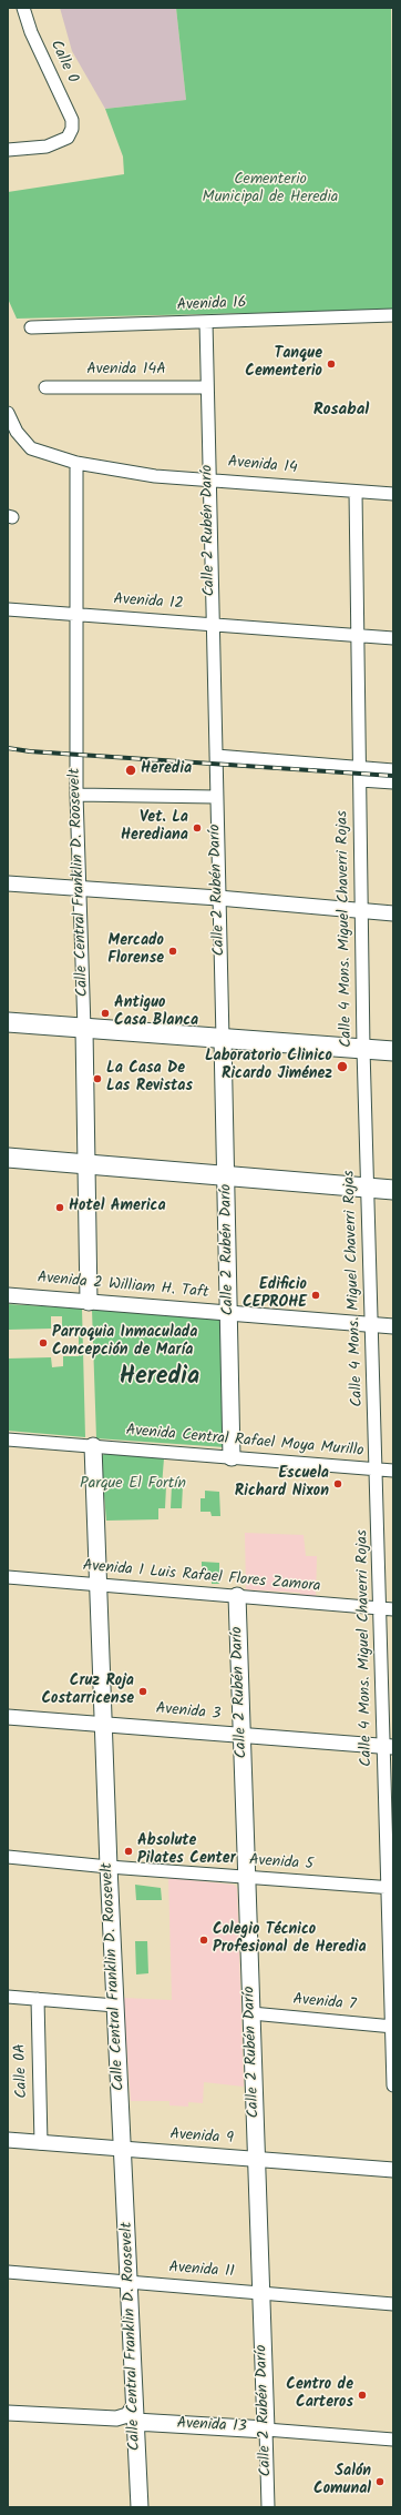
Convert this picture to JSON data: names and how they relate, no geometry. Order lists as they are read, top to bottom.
{
  "streets": {
    "main road": ["Calle 2 Rubén Darío", "Calle Central Franklin D. Roosevelt", "Avenida 13"],
    "street": [
      "Calle 0",
      "Avenida 16",
      "Avenida 14A",
      "Avenida 14",
      "Avenida 12",
      "Calle 4 Mons. Miguel Chaverri Rojas",
      "Avenida 2 William H. Taft",
      "Avenida Central Rafael Moya Murillo",
      "Avenida 1 Luis Rafael Flores Zamora",
      "Avenida 3",
      "Avenida 5",
      "Avenida 7",
      "Calle 0A",
      "Avenida 9",
      "Avenida 11"
    ]
  },
  "crossings": [
    ["Avenida 16", "Calle 2 Rubén Darío"],
    ["Avenida 14A", "Calle 2 Rubén Darío"],
    ["Avenida 14", "Calle 2 Rubén Darío"],
    ["Avenida 14", "Calle Central Franklin D. Roosevelt"],
    ["Avenida 14", "Calle 4 Mons. Miguel Chaverri Rojas"],
    ["Calle 2 Rubén Darío", "Avenida 12"],
    ["Calle 2 Rubén Darío", "Avenida 2 William H. Taft"],
    ["Calle 2 Rubén Darío", "Avenida Central Rafael Moya Murillo"],
    ["Calle 2 Rubén Darío", "Avenida 1 Luis Rafael Flores Zamora"],
    ["Calle 2 Rubén Darío", "Avenida 3"],
    ["Calle 2 Rubén Darío", "Avenida 5"],
    ["Calle 2 Rubén Darío", "Avenida 7"],
    ["Calle 2 Rubén Darío", "Avenida 9"],
    ["Calle 2 Rubén Darío", "Avenida 11"],
    ["Calle 2 Rubén Darío", "Avenida 13"],
    ["Avenida 12", "Calle Central Franklin D. Roosevelt"],
    ["Avenida 12", "Calle 4 Mons. Miguel Chaverri Rojas"],
    ["Calle Central Franklin D. Roosevelt", "Avenida 2 William H. Taft"],
    ["Calle Central Franklin D. Roosevelt", "Avenida Central Rafael Moya Murillo"],
    ["Calle Central Franklin D. Roosevelt", "Avenida 1 Luis Rafael Flores Zamora"],
    ["Calle Central Franklin D. Roosevelt", "Avenida 3"],
    ["Calle Central Franklin D. Roosevelt", "Avenida 5"],
    ["Calle Central Franklin D. Roosevelt", "Avenida 9"],
    ["Calle Central Franklin D. Roosevelt", "Avenida 11"],
    ["Calle Central Franklin D. Roosevelt", "Avenida 13"],
    ["Calle 4 Mons. Miguel Chaverri Rojas", "Avenida 2 William H. Taft"],
    ["Calle 4 Mons. Miguel Chaverri Rojas", "Avenida Central Rafael Moya Murillo"],
    ["Calle 4 Mons. Miguel Chaverri Rojas", "Avenida 1 Luis Rafael Flores Zamora"],
    ["Calle 4 Mons. Miguel Chaverri Rojas", "Avenida 3"],
    ["Calle 4 Mons. Miguel Chaverri Rojas", "Avenida 5"],
    ["Calle 4 Mons. Miguel Chaverri Rojas", "Avenida 7"],
    ["Calle 0A", "Avenida 9"]
  ],
  "districts": ["Rosabal", "Heredia"],
  "parks": ["Cementerio Municipal de Heredia", "Parque El Fortín"],
  "places": [
    "Tanque Cementerio",
    "Heredia",
    "Vet. La Herediana",
    "Mercado Florense",
    "Antiguo Casa Blanca",
    "Laboratorio Clinico Ricardo Jiménez",
    "La Casa De Las Revistas",
    "Hotel America",
    "Edificio CEPROHE",
    "Parroquia Inmaculada Concepción de María",
    "Escuela Richard Nixon",
    "Cruz Roja Costarricense",
    "Absolute Pilates Center",
    "Colegio Técnico Profesional de Heredia",
    "Centro de Carteros",
    "Salón Comunal"
  ]
}
